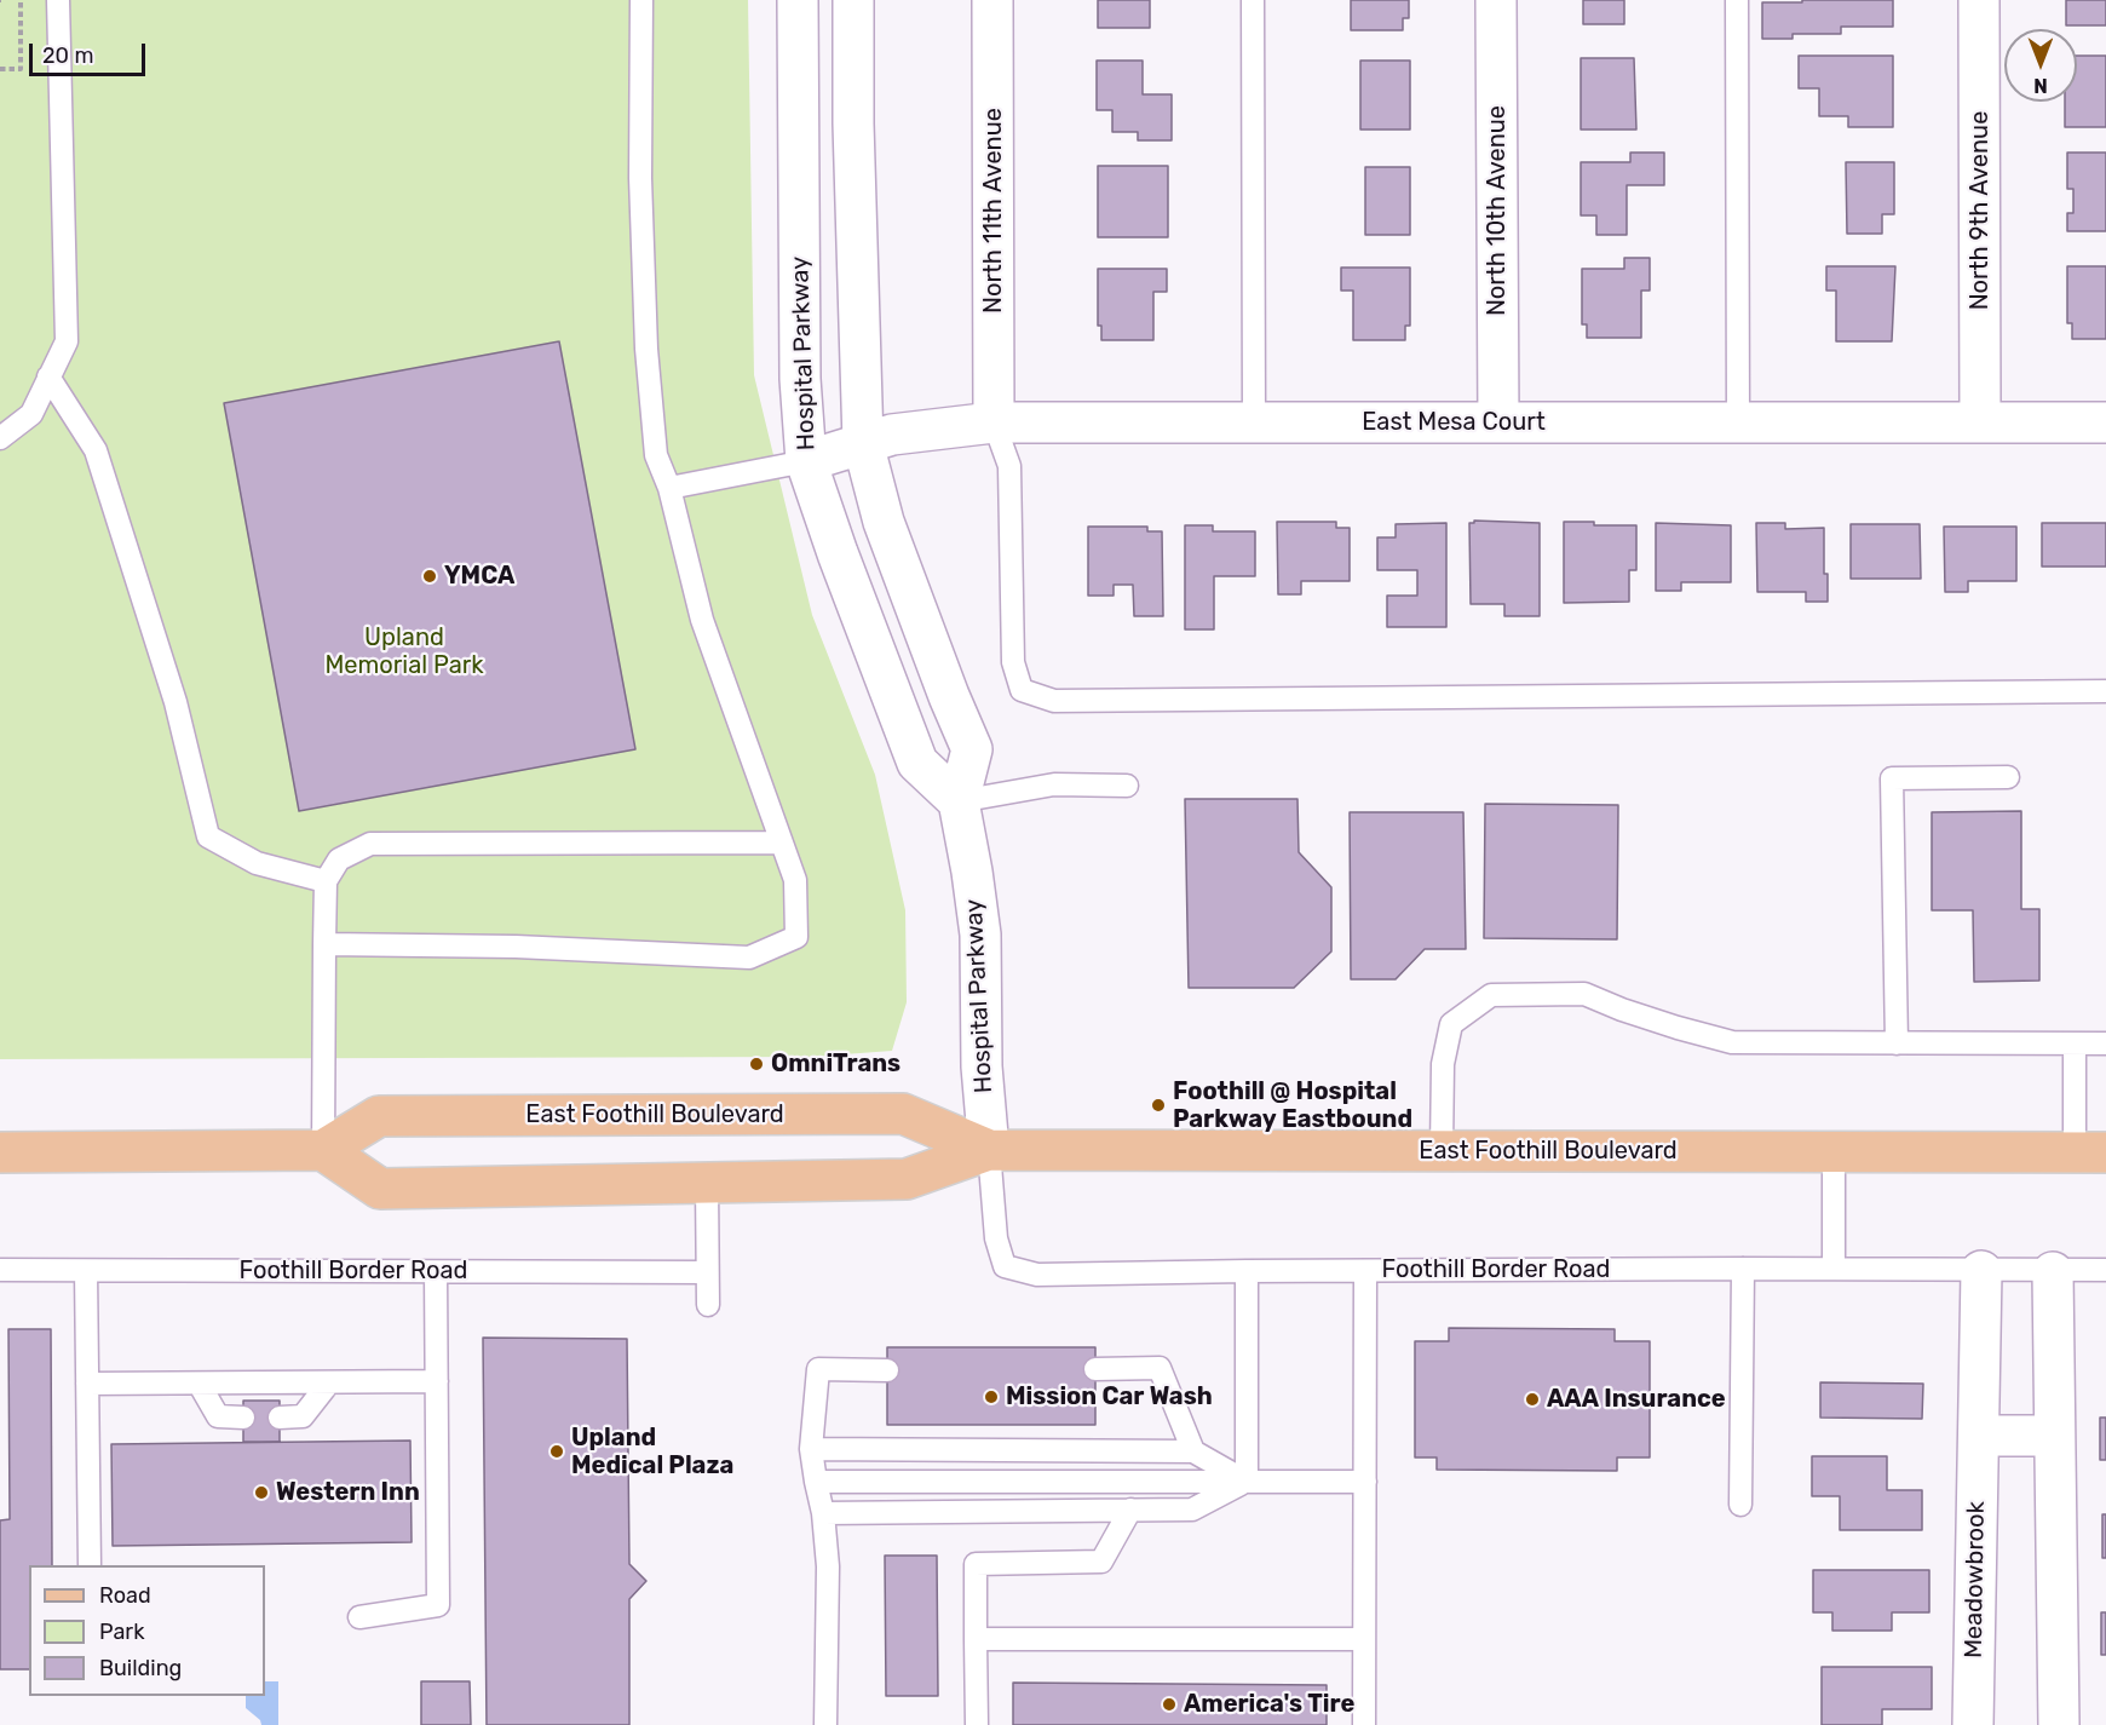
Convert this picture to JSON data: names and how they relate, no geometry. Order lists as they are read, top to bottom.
{
  "streets": {
    "main road": ["East Foothill Boulevard"],
    "street": [
      "North 11th Avenue",
      "North 10th Avenue",
      "North 9th Avenue",
      "Hospital Parkway",
      "East Mesa Court",
      "Meadowbrook"
    ],
    "lane": ["Foothill Border Road"]
  },
  "crossings": [
    ["North 11th Avenue", "East Mesa Court"],
    ["North 10th Avenue", "East Mesa Court"],
    ["North 9th Avenue", "East Mesa Court"],
    ["Hospital Parkway", "East Mesa Court"],
    ["Hospital Parkway", "East Foothill Boulevard"],
    ["Hospital Parkway", "Foothill Border Road"],
    ["East Foothill Boulevard", "Foothill Border Road"],
    ["Foothill Border Road", "Meadowbrook"]
  ],
  "parks": ["Upland Memorial Park"],
  "places": [
    "YMCA",
    "OmniTrans",
    "Foothill @ Hospital Parkway Eastbound",
    "Mission Car Wash",
    "AAA Insurance",
    "Upland Medical Plaza",
    "Western Inn",
    "America's Tire"
  ],
  "legend": ["Road", "Park", "Building"],
  "scale_bar": "20 m",
  "north": "bottom"
}
